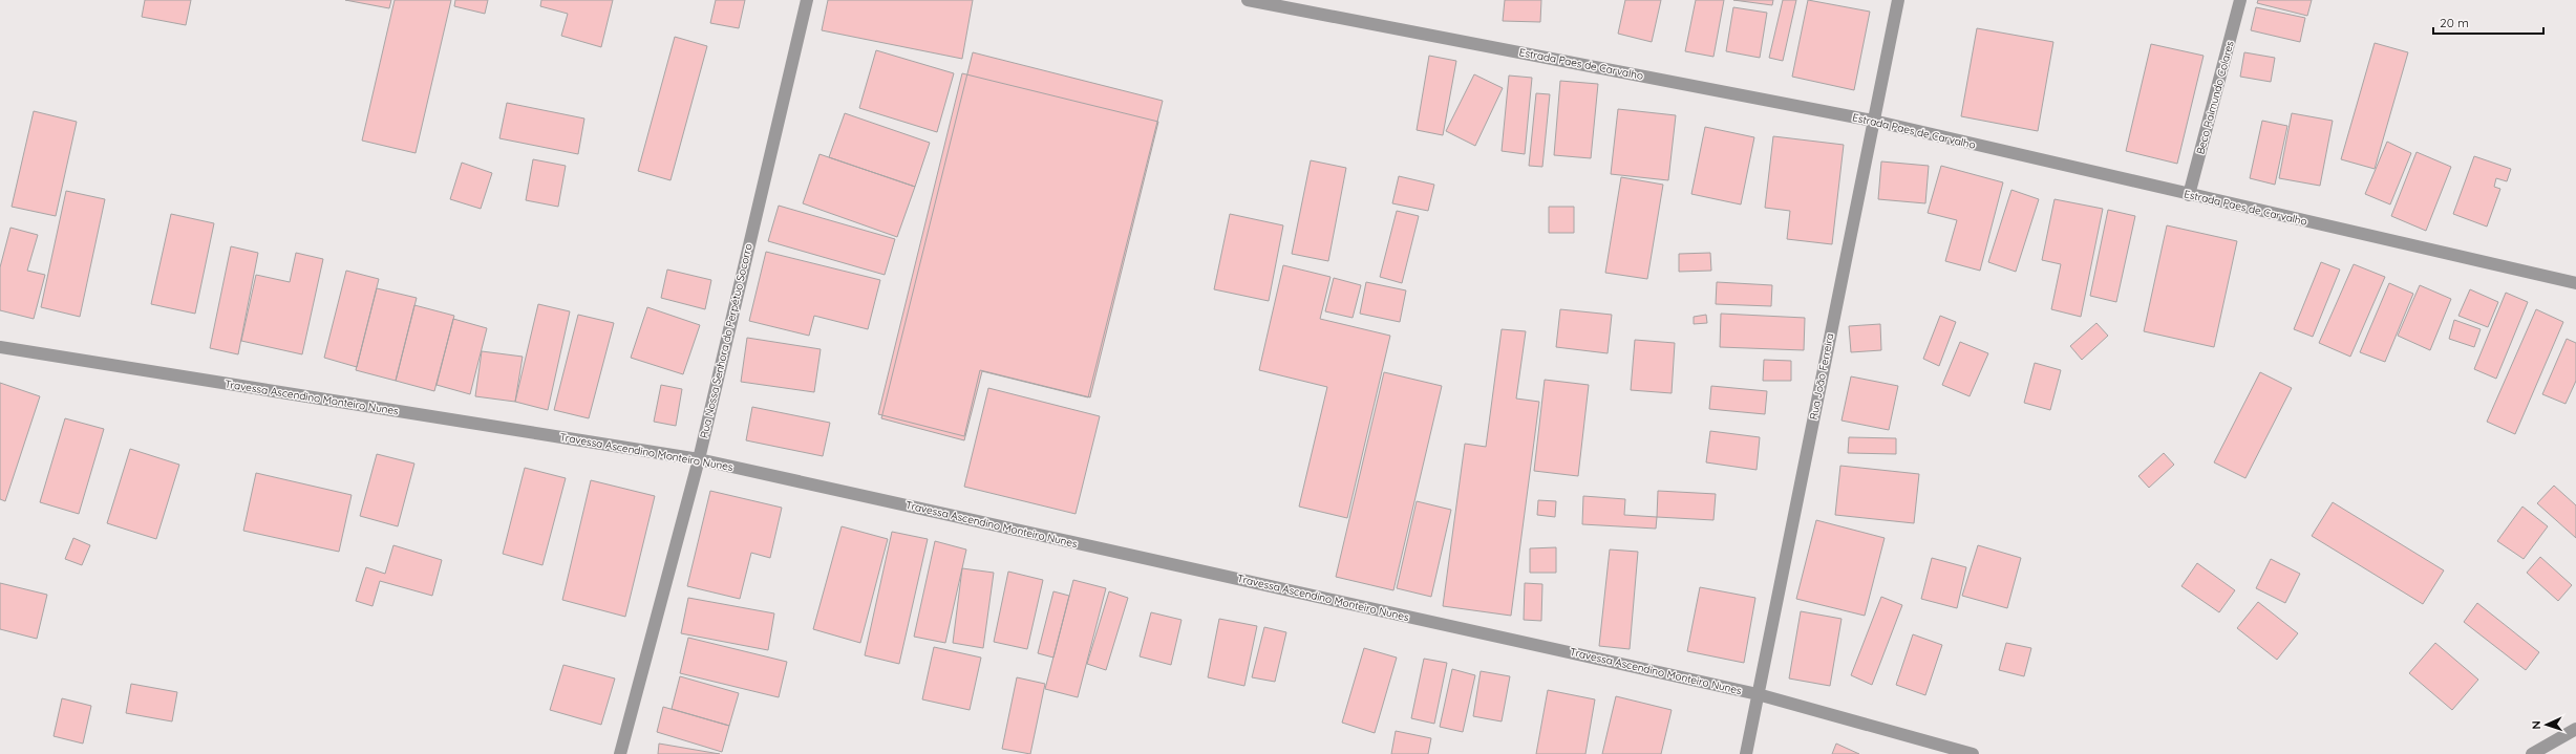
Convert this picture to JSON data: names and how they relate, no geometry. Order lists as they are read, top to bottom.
{
  "streets": {
    "street": [
      "Estrada Paes de Carvalho",
      "Beco Raimundo Colares",
      "Rua Nossa Senhora do Perpétuo Socorro",
      "Rua João Ferreira",
      "Travessa Ascendino Monteiro Nunes"
    ]
  },
  "crossings": [
    ["Estrada Paes de Carvalho", "Beco Raimundo Colares"],
    ["Estrada Paes de Carvalho", "Rua João Ferreira"],
    ["Rua Nossa Senhora do Perpétuo Socorro", "Travessa Ascendino Monteiro Nunes"],
    ["Rua João Ferreira", "Travessa Ascendino Monteiro Nunes"]
  ],
  "scale_bar": "20 m",
  "north": "left"
}
